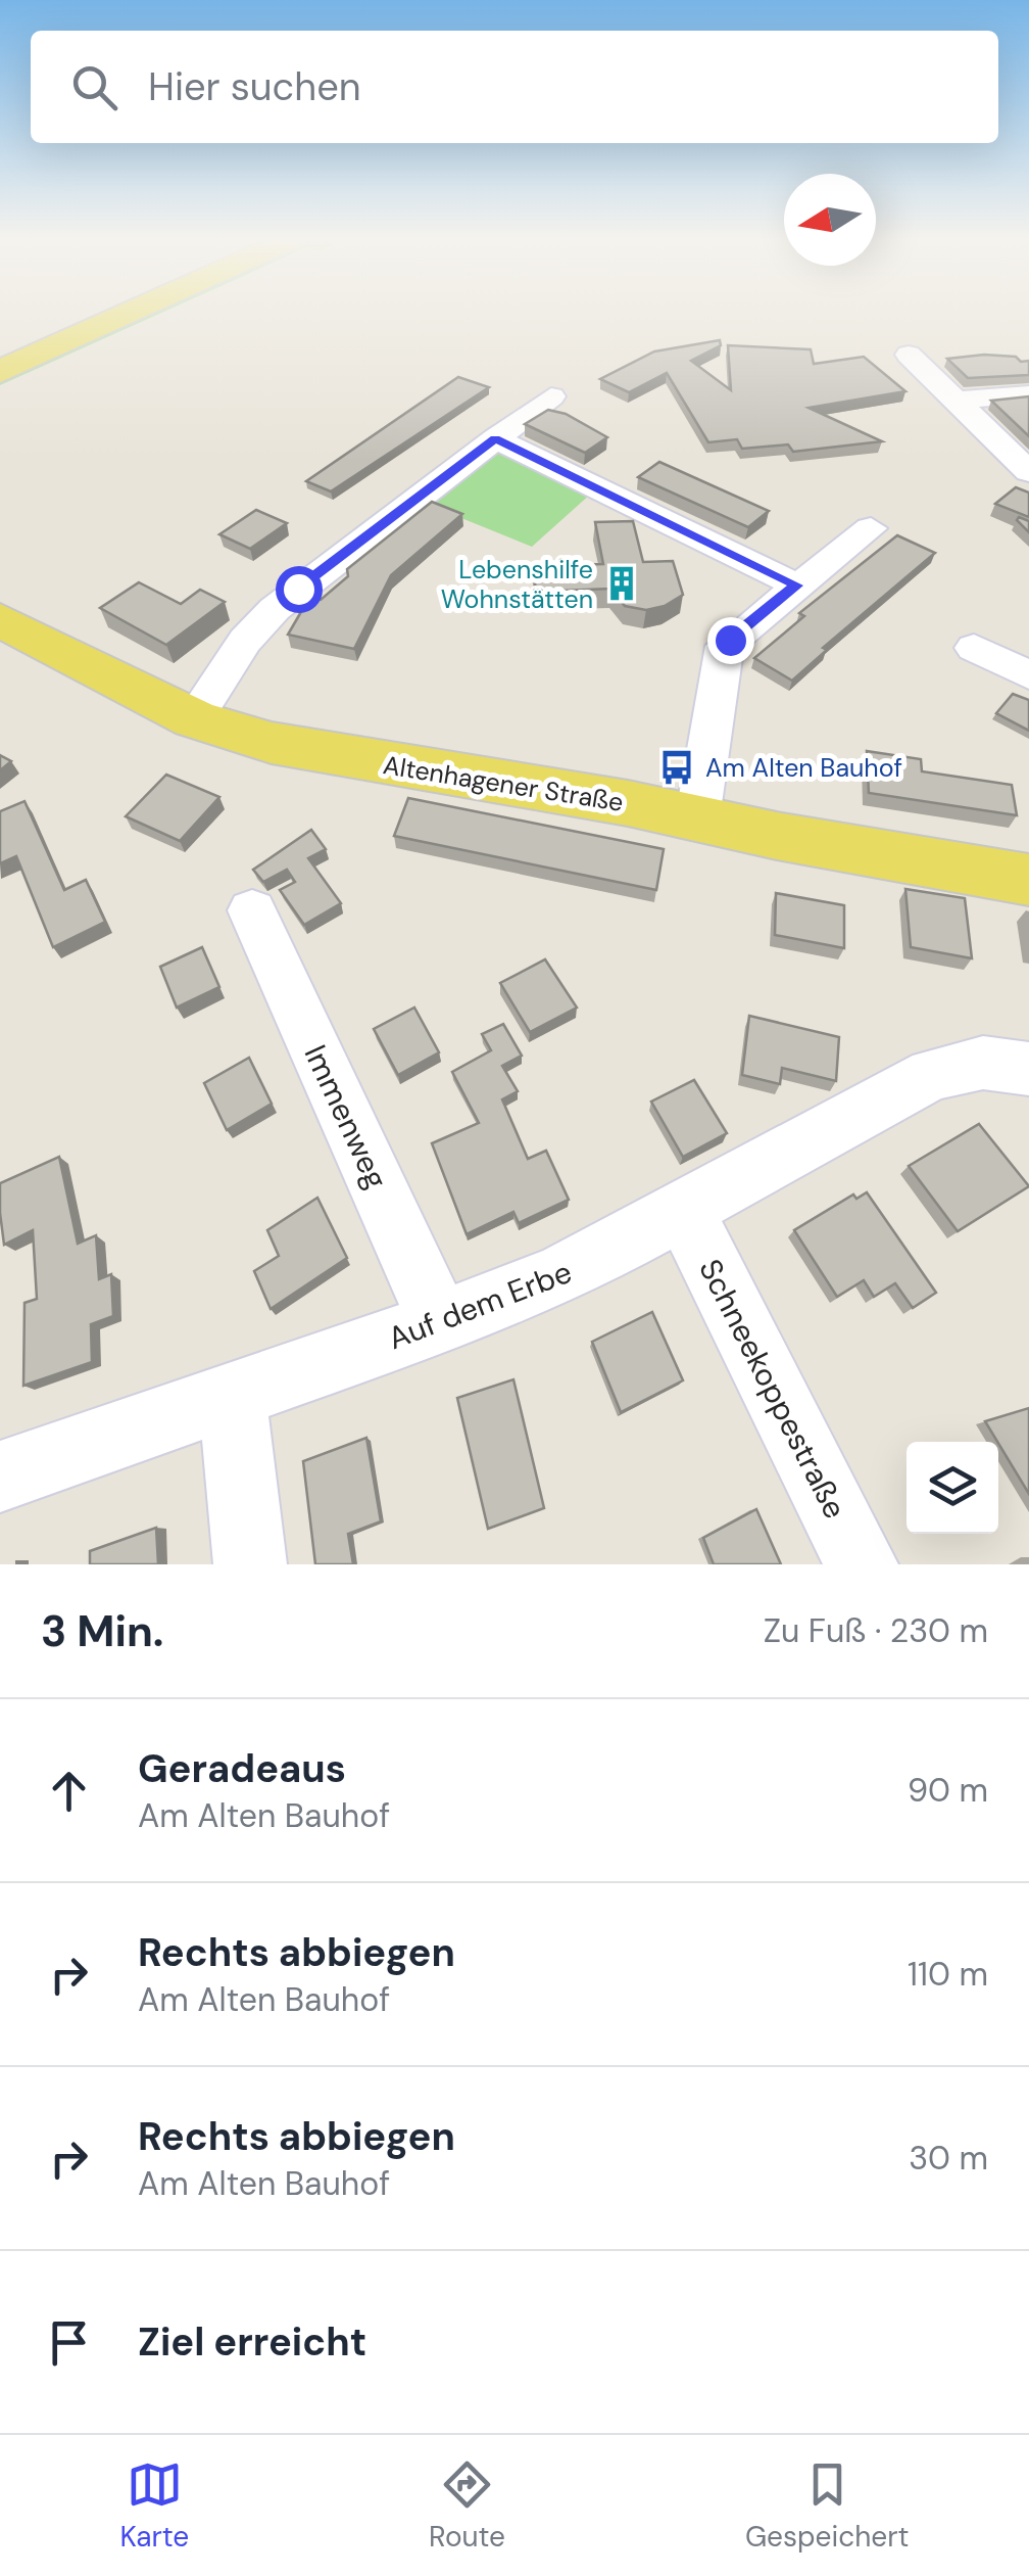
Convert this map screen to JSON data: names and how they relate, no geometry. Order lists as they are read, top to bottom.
{
  "streets": {
    "main road": ["Altenhagener Straße"],
    "street": ["Immenweg", "Auf dem Erbe", "Schneekoppestraße"]
  },
  "crossings": [
    ["Immenweg", "Auf dem Erbe"],
    ["Auf dem Erbe", "Schneekoppestraße"]
  ],
  "places": {
    "building": ["Lebenshilfe Wohnstätten"],
    "bus stop": ["Am Alten Bauhof"]
  },
  "north": "left",
  "page": {
    "search": "Hier suchen",
    "heading": ["3 Min.", "Zu Fuß · 230 m"],
    "list": [
      ["Geradeaus", "Am Alten Bauhof", "90 m"],
      ["Rechts abbiegen", "Am Alten Bauhof", "110 m"],
      ["Rechts abbiegen", "Am Alten Bauhof", "30 m"],
      "Ziel erreicht"
    ],
    "nav": ["Karte", "Route", "Gespeichert"]
  }
}
